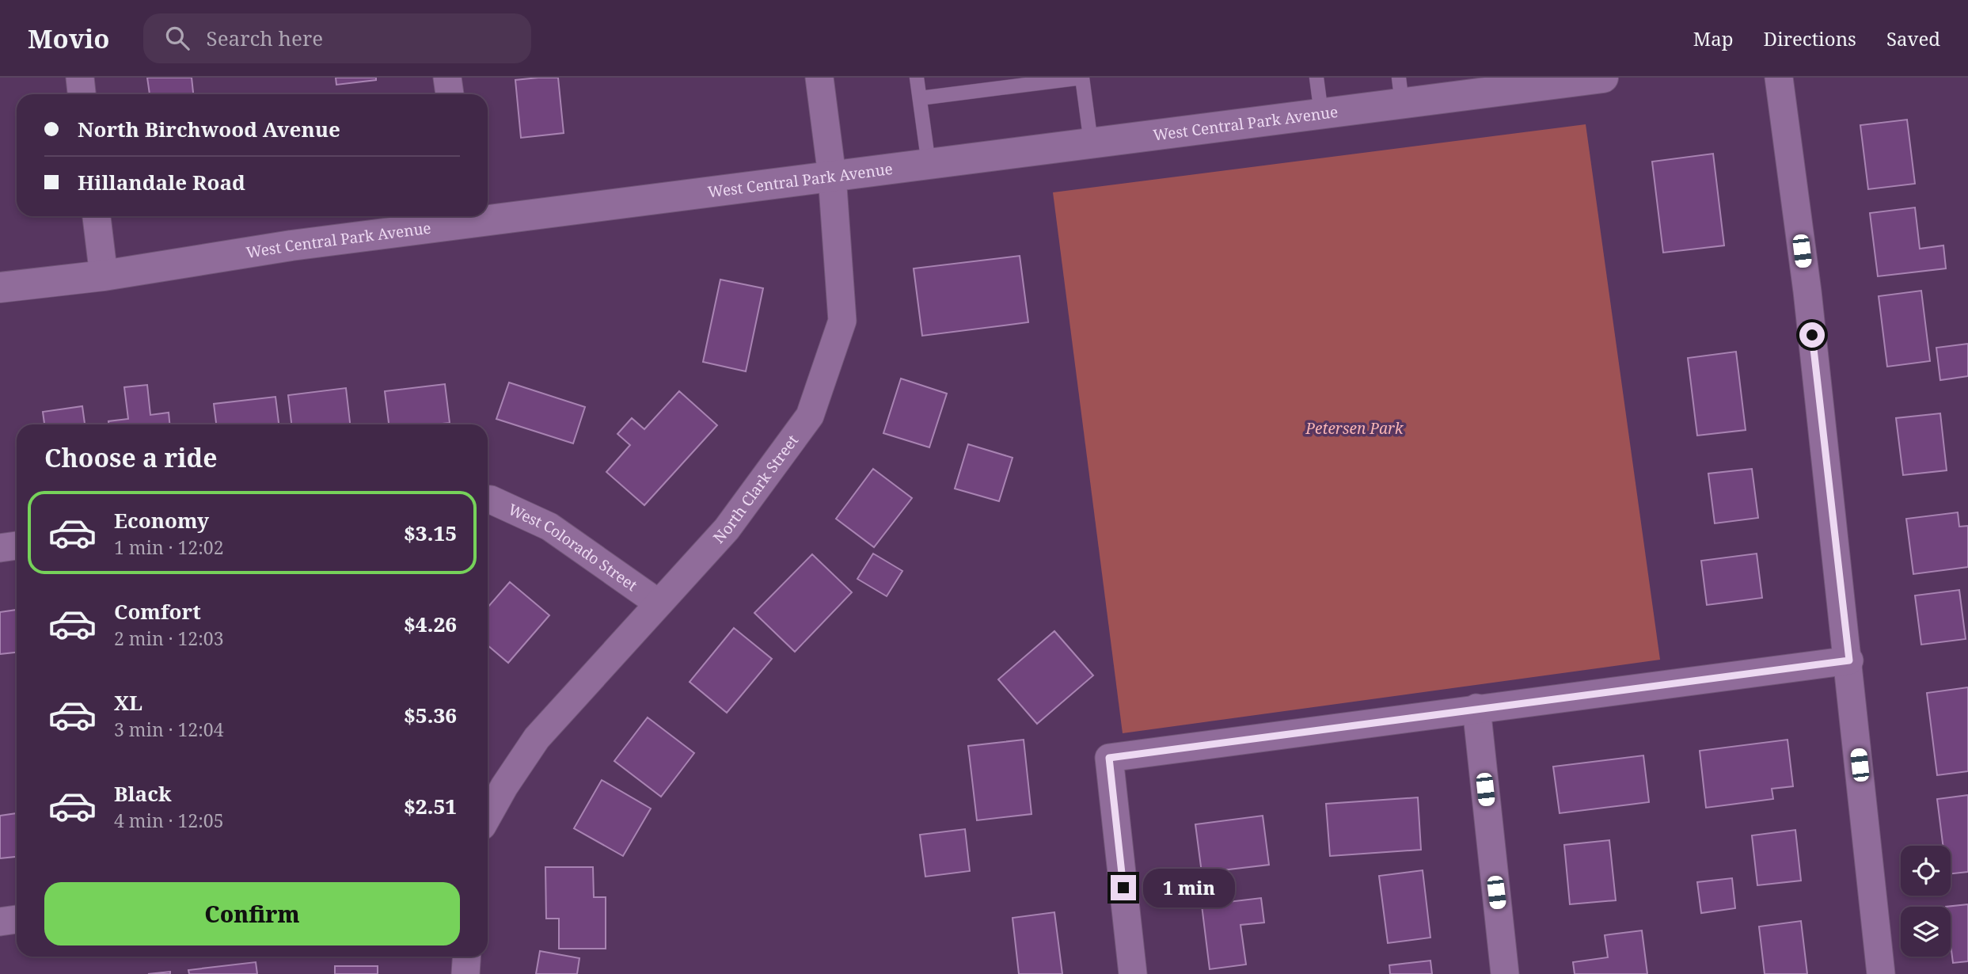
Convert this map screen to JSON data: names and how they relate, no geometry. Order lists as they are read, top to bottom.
{
  "streets": {
    "street": ["West Central Park Avenue", "North Clark Street", "West Colorado Street"]
  },
  "crossings": [
    ["West Central Park Avenue", "North Clark Street"],
    ["North Clark Street", "West Colorado Street"]
  ],
  "parks": ["Petersen Park"],
  "page": {
    "header": "Movio",
    "search": "Search here",
    "nav": ["Map", "Directions", "Saved"],
    "banner": ["North Birchwood Avenue", "Hillandale Road"],
    "heading": "Choose a ride",
    "list": [
      {
        "name": "Economy",
        "note": "1 min · 12:02",
        "value": "$3.15"
      },
      {
        "name": "Comfort",
        "note": "2 min · 12:03",
        "value": "$4.26"
      },
      {
        "name": "XL",
        "note": "3 min · 12:04",
        "value": "$5.36"
      },
      {
        "name": "Black",
        "note": "4 min · 12:05",
        "value": "$2.51"
      }
    ],
    "bubble": "1 min",
    "buttons": "Confirm"
  }
}
